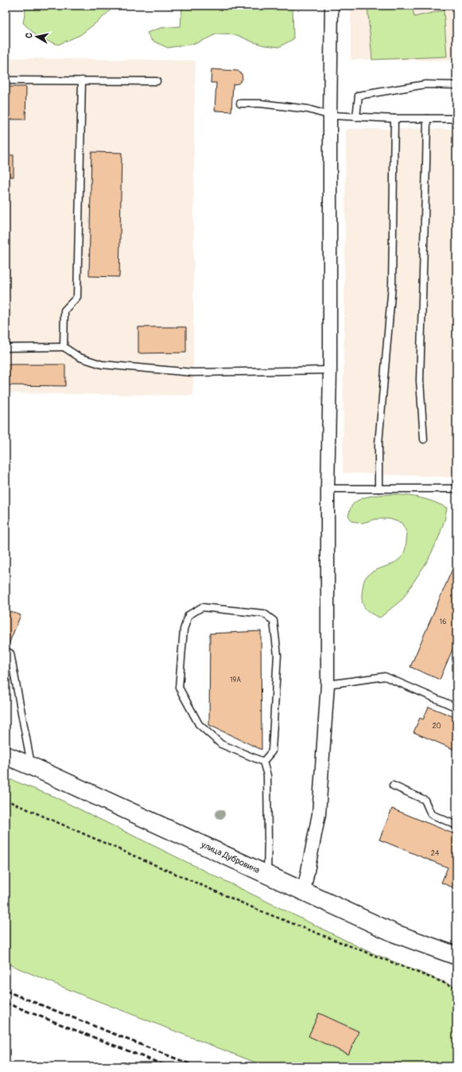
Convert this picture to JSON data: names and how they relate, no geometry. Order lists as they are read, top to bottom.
{
  "streets": {
    "main road": ["улица Дубровина"]
  },
  "house_numbers": [
    "16",
    "19А",
    "20",
    "24"
  ],
  "north": "left"
}
